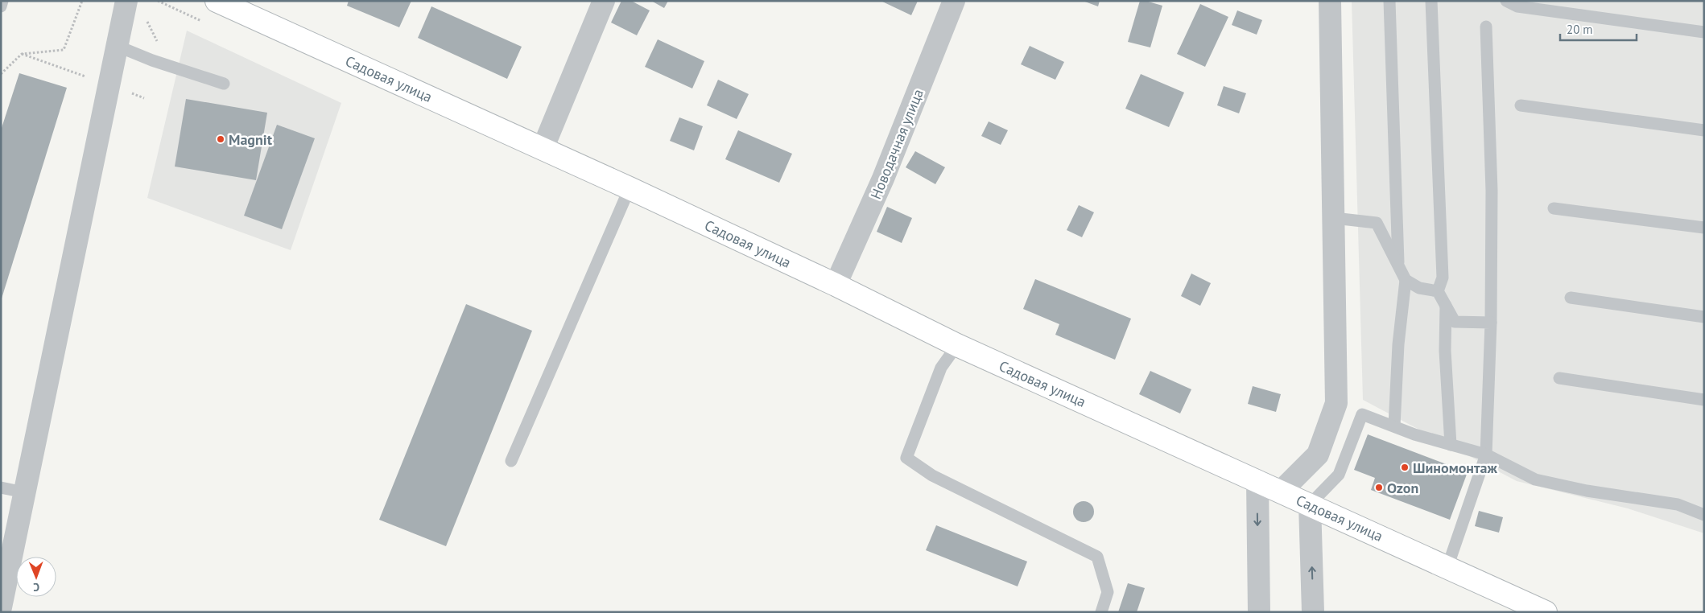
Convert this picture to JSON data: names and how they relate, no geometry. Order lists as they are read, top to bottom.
{
  "streets": {
    "street": ["Садовая улица", "Новодачная улица"]
  },
  "crossings": [
    ["Садовая улица", "Новодачная улица"]
  ],
  "places": ["Magnit", "Шиномонтаж", "Ozon"],
  "scale_bar": "20 m",
  "north": "bottom"
}
